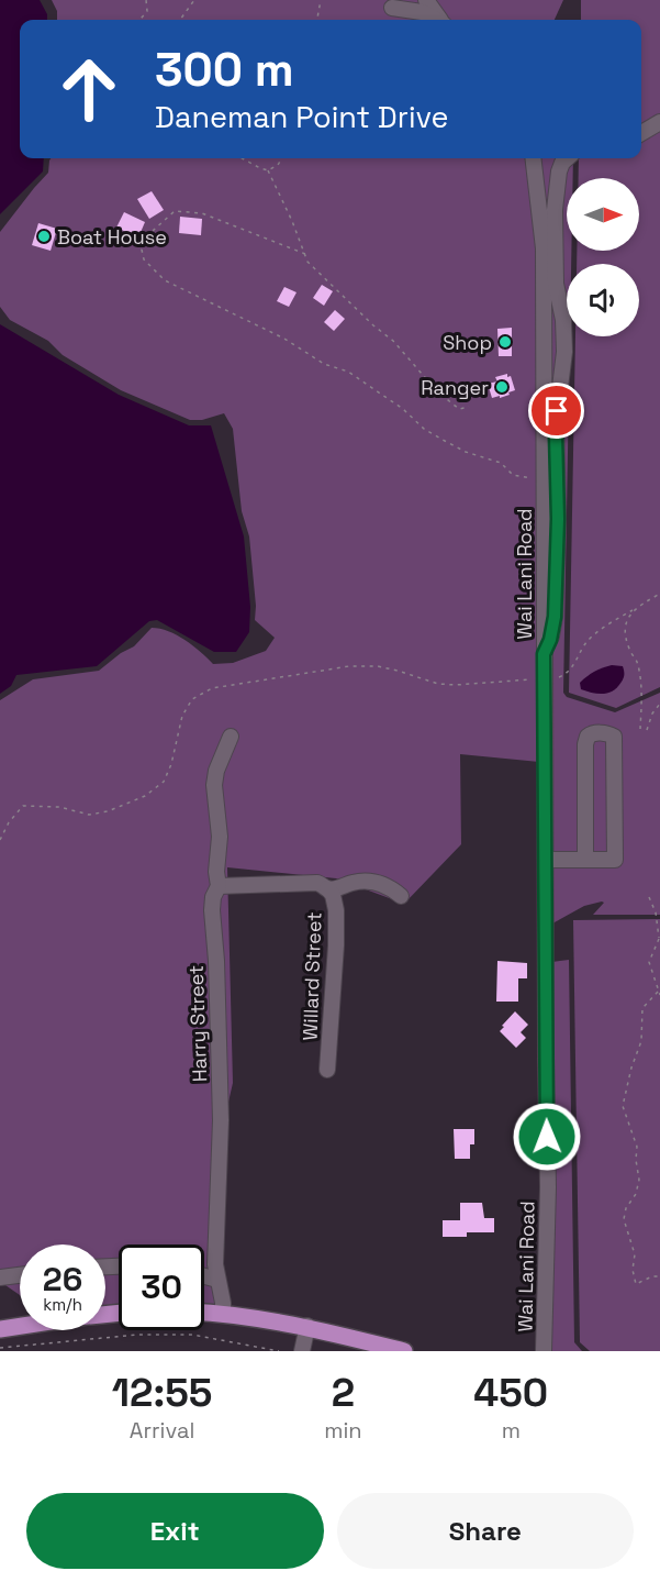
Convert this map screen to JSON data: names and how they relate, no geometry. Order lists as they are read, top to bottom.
{
  "streets": {
    "street": ["Wai Lani Road", "Willard Street", "Harry Street"]
  },
  "places": ["Boat House", "Shop", "Ranger"],
  "north": "right",
  "page": {
    "turn": ["300 m", "Daneman Point Drive"],
    "speed": "26 km/h",
    "limit": "30",
    "eta": [
      "12:55",
      "Arrival",
      "2",
      "min",
      "450",
      "m"
    ],
    "buttons": ["Exit", "Share"]
  }
}
